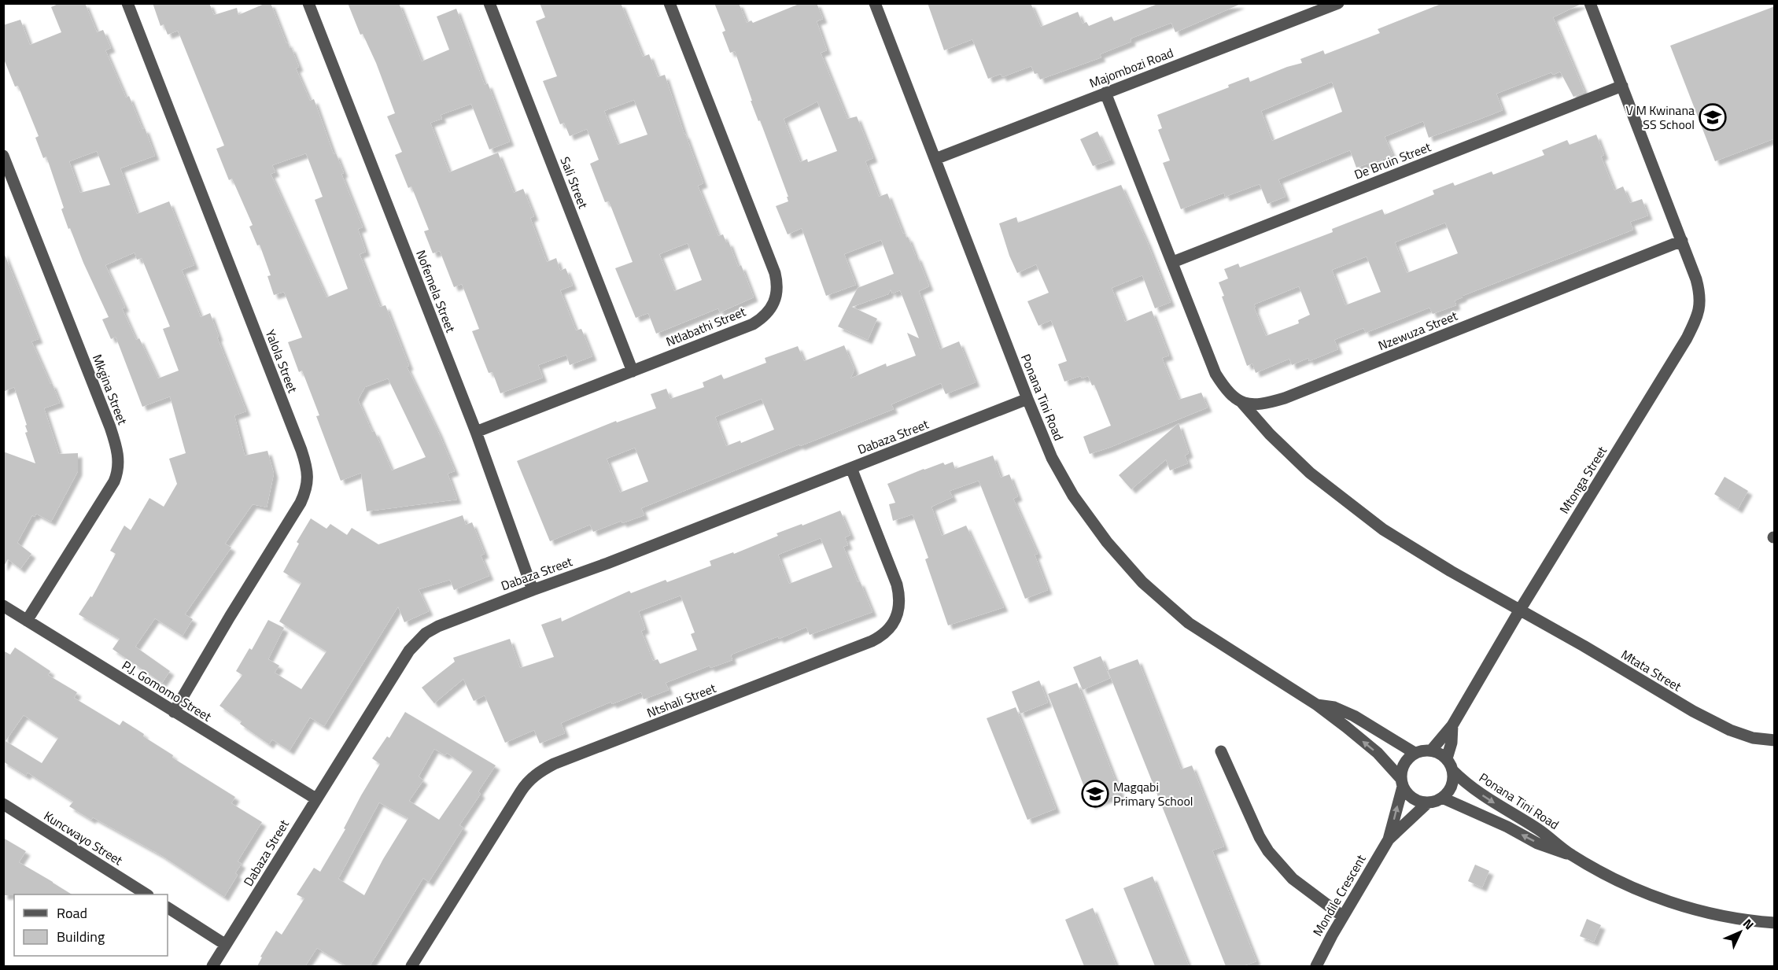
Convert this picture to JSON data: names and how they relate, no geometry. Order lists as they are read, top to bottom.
{
  "streets": {
    "street": [
      "Majombozi Road",
      "De Bruin Street",
      "Sali Street",
      "Nofemela Street",
      "Ntlabathi Street",
      "Nzewuza Street",
      "Yalola Street",
      "Mkgina Street",
      "Ponana Tini Road",
      "Dabaza Street",
      "Mtonga Street",
      "Mtata Street",
      "P.J. Gomomo Street",
      "Ntshali Street",
      "Kuncwayo Street",
      "Mondile Crescent"
    ]
  },
  "crossings": [
    ["Majombozi Road", "Ponana Tini Road"],
    ["Sali Street", "Ntlabathi Street"],
    ["Nofemela Street", "Ntlabathi Street"],
    ["Nofemela Street", "Dabaza Street"],
    ["Nzewuza Street", "Mtonga Street"],
    ["Nzewuza Street", "Mtata Street"],
    ["Yalola Street", "P.J. Gomomo Street"],
    ["Mkgina Street", "P.J. Gomomo Street"],
    ["Ponana Tini Road", "Dabaza Street"],
    ["Ponana Tini Road", "Mtonga Street"],
    ["Ponana Tini Road", "Mondile Crescent"],
    ["Dabaza Street", "P.J. Gomomo Street"],
    ["Dabaza Street", "Ntshali Street"],
    ["Mtonga Street", "Mtata Street"],
    ["Mtonga Street", "Mondile Crescent"]
  ],
  "places": {
    "school or university": ["V M Kwinana SS School", "Magqabi Primary School"]
  },
  "legend": ["Road", "Building"],
  "north": "top right"
}
